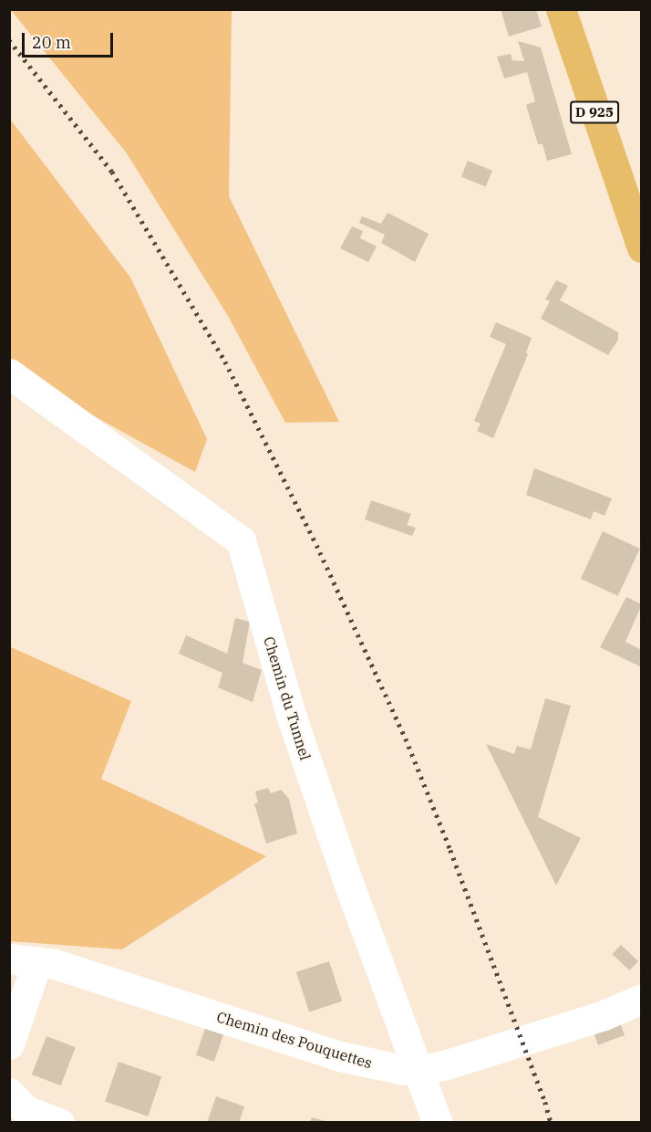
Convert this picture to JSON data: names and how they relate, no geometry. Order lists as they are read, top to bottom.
{
  "streets": {
    "main road": ["D 925"],
    "street": ["Chemin du Tunnel", "Chemin des Pouquettes"]
  },
  "crossings": [
    ["Chemin du Tunnel", "Chemin des Pouquettes"]
  ],
  "scale_bar": "20 m"
}
